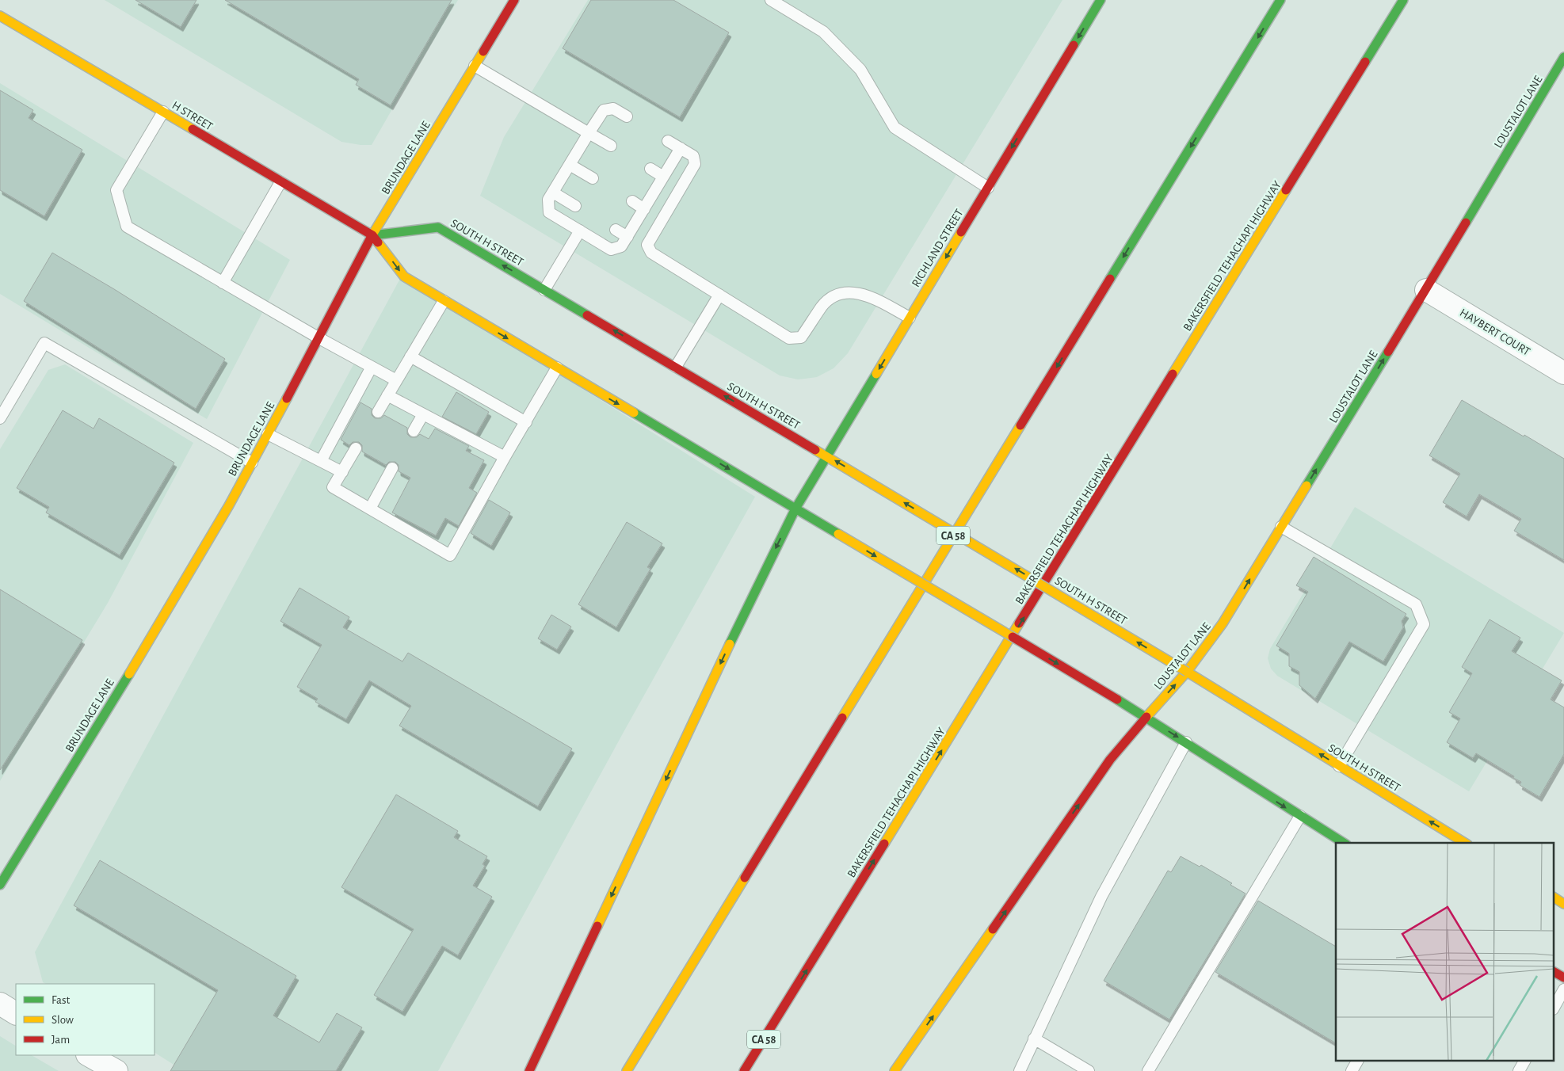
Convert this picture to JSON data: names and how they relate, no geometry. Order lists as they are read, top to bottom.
{
  "streets": {
    "main road": [
      "LOUSTALOT LANE",
      "H STREET",
      "BRUNDAGE LANE",
      "SOUTH H STREET",
      "RICHLAND STREET",
      "BAKERSFIELD TEHACHAPI HIGHWAY",
      "CA 58"
    ],
    "street": ["HAYBERT COURT"]
  },
  "crossings": [
    ["LOUSTALOT LANE", "SOUTH H STREET"],
    ["LOUSTALOT LANE", "HAYBERT COURT"],
    ["H STREET", "BRUNDAGE LANE"],
    ["H STREET", "SOUTH H STREET"],
    ["BRUNDAGE LANE", "SOUTH H STREET"],
    ["SOUTH H STREET", "RICHLAND STREET"]
  ],
  "one_way": ["LOUSTALOT LANE", "RICHLAND STREET", "BAKERSFIELD TEHACHAPI HIGHWAY"],
  "legend": ["Fast", "Slow", "Jam"]
}
